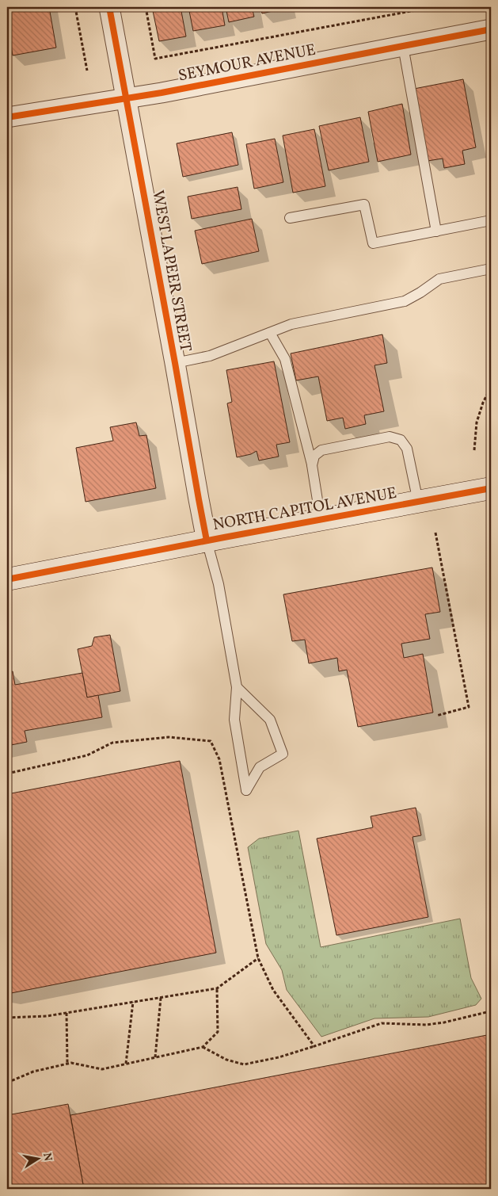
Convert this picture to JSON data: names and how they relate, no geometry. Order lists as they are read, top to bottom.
{
  "streets": {
    "street": ["SEYMOUR AVENUE", "WEST LAPEER STREET", "NORTH CAPITOL AVENUE"]
  },
  "crossings": [
    ["SEYMOUR AVENUE", "WEST LAPEER STREET"],
    ["WEST LAPEER STREET", "NORTH CAPITOL AVENUE"]
  ],
  "north": "right"
}
